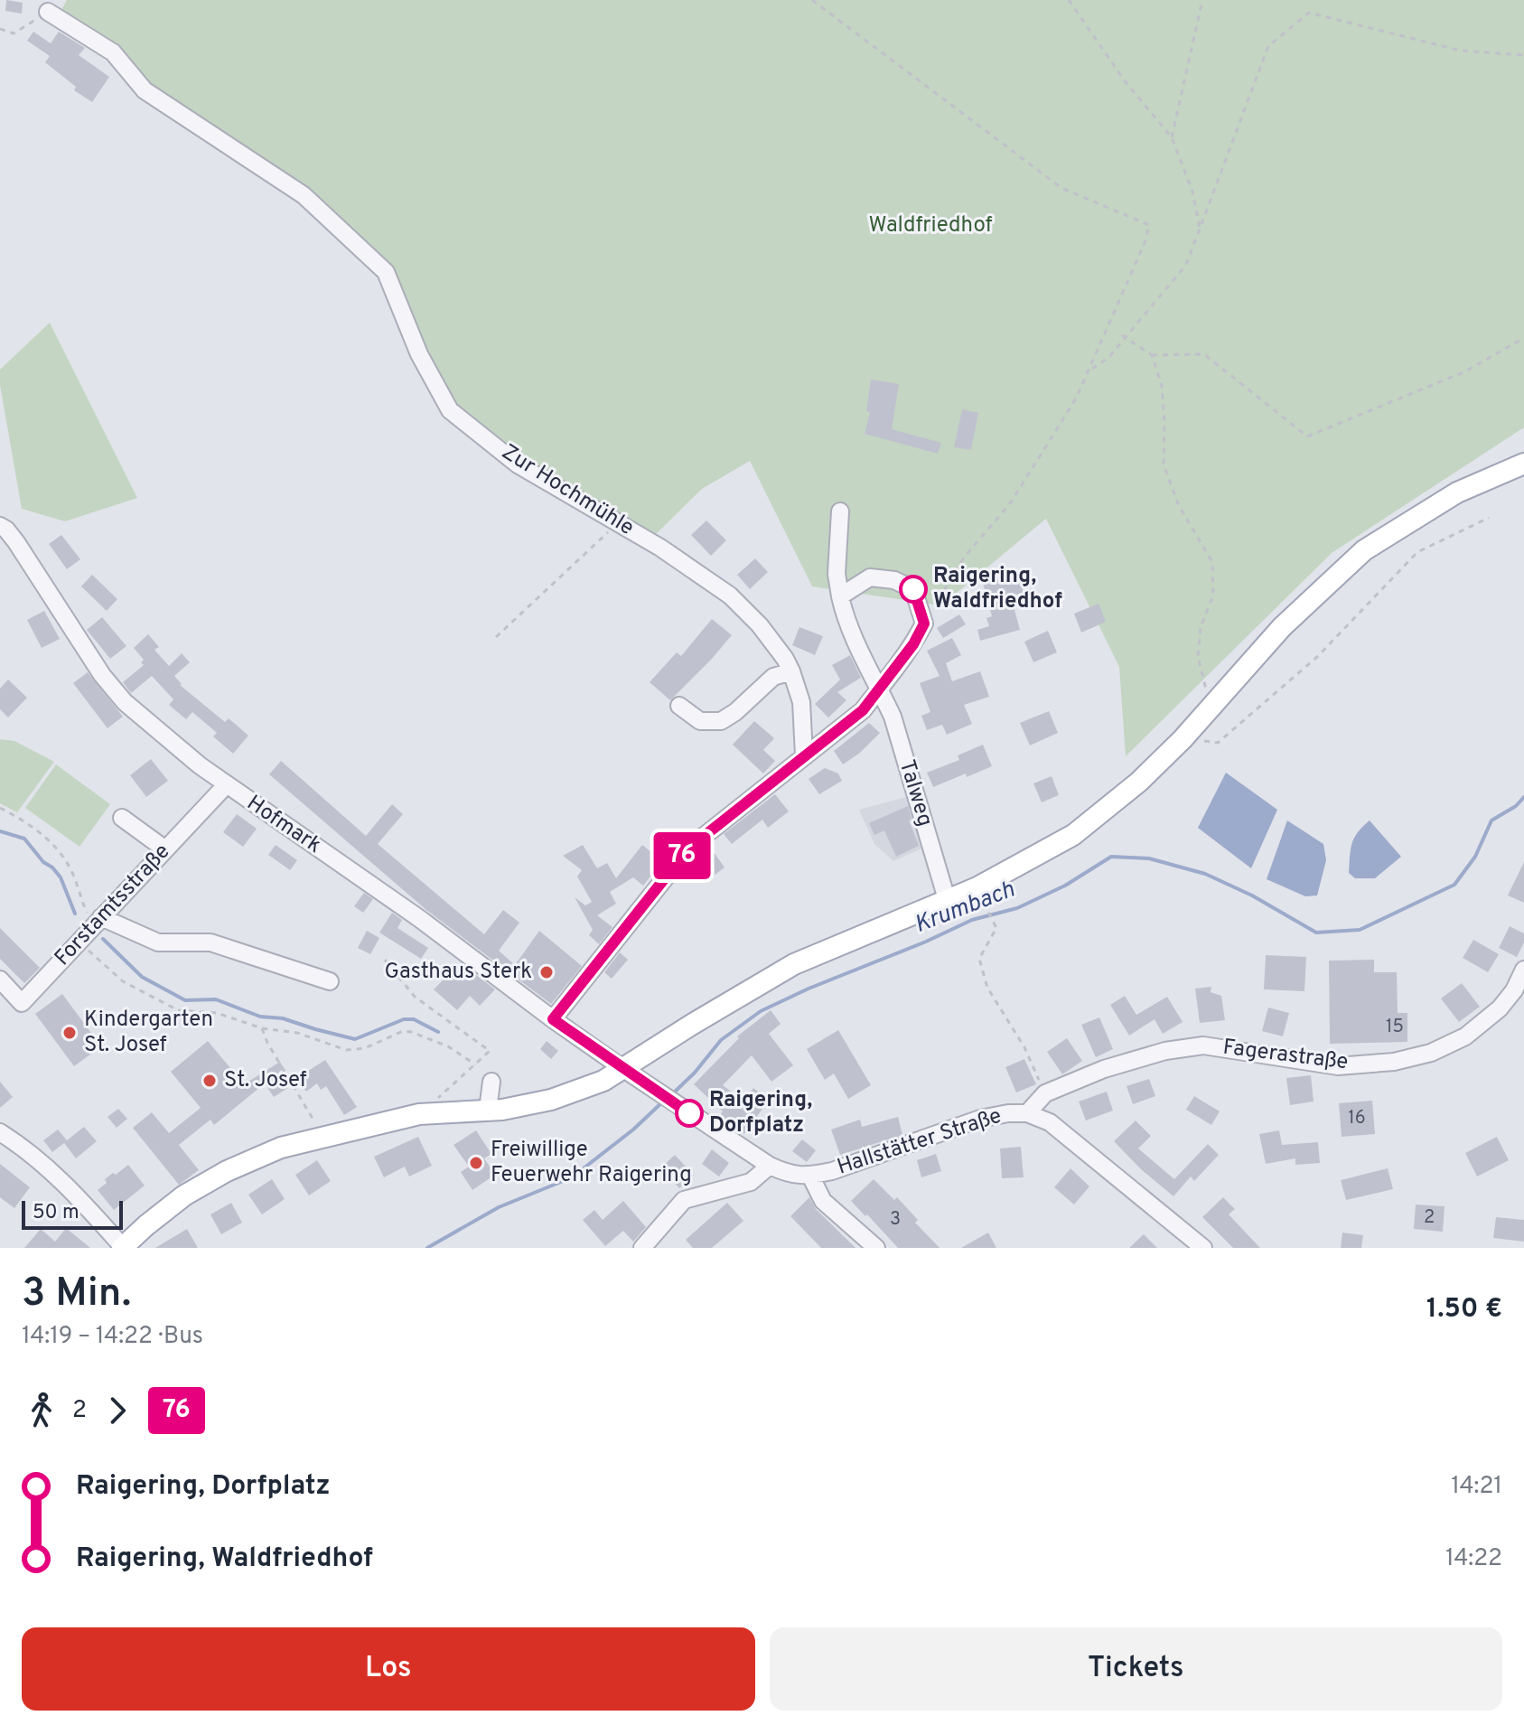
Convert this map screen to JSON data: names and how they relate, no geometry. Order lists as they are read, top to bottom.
{
  "streets": {
    "street": [
      "Zur Hochmühle",
      "Talweg",
      "Hofmark",
      "Forstamtsstraße",
      "Fagerastraße",
      "Hallstätter Straße"
    ]
  },
  "crossings": [
    ["Hofmark", "Forstamtsstraße"],
    ["Hofmark", "Hallstätter Straße"],
    ["Fagerastraße", "Hallstätter Straße"]
  ],
  "water": ["Krumbach"],
  "parks": ["Waldfriedhof"],
  "places": [
    "Raigering, Waldfriedhof",
    "Gasthaus Sterk",
    "Kindergarten St. Josef",
    "St. Josef",
    "Raigering, Dorfplatz",
    "Freiwillige Feuerwehr Raigering"
  ],
  "lines": ["bus line 76"],
  "house_numbers": [
    "15",
    "16",
    "2",
    "3"
  ],
  "scale_bar": "50 m",
  "page": {
    "on_map": "76",
    "scale": "50 m",
    "heading": ["3 Min.", "14:19 – 14:22 · Bus", "1.50 €"],
    "legs": ["2", "76"],
    "list": [
      {
        "name": "Raigering, Dorfplatz",
        "value": "14:21"
      },
      {
        "name": "Raigering, Waldfriedhof",
        "value": "14:22"
      }
    ],
    "buttons": ["Los", "Tickets"]
  }
}
